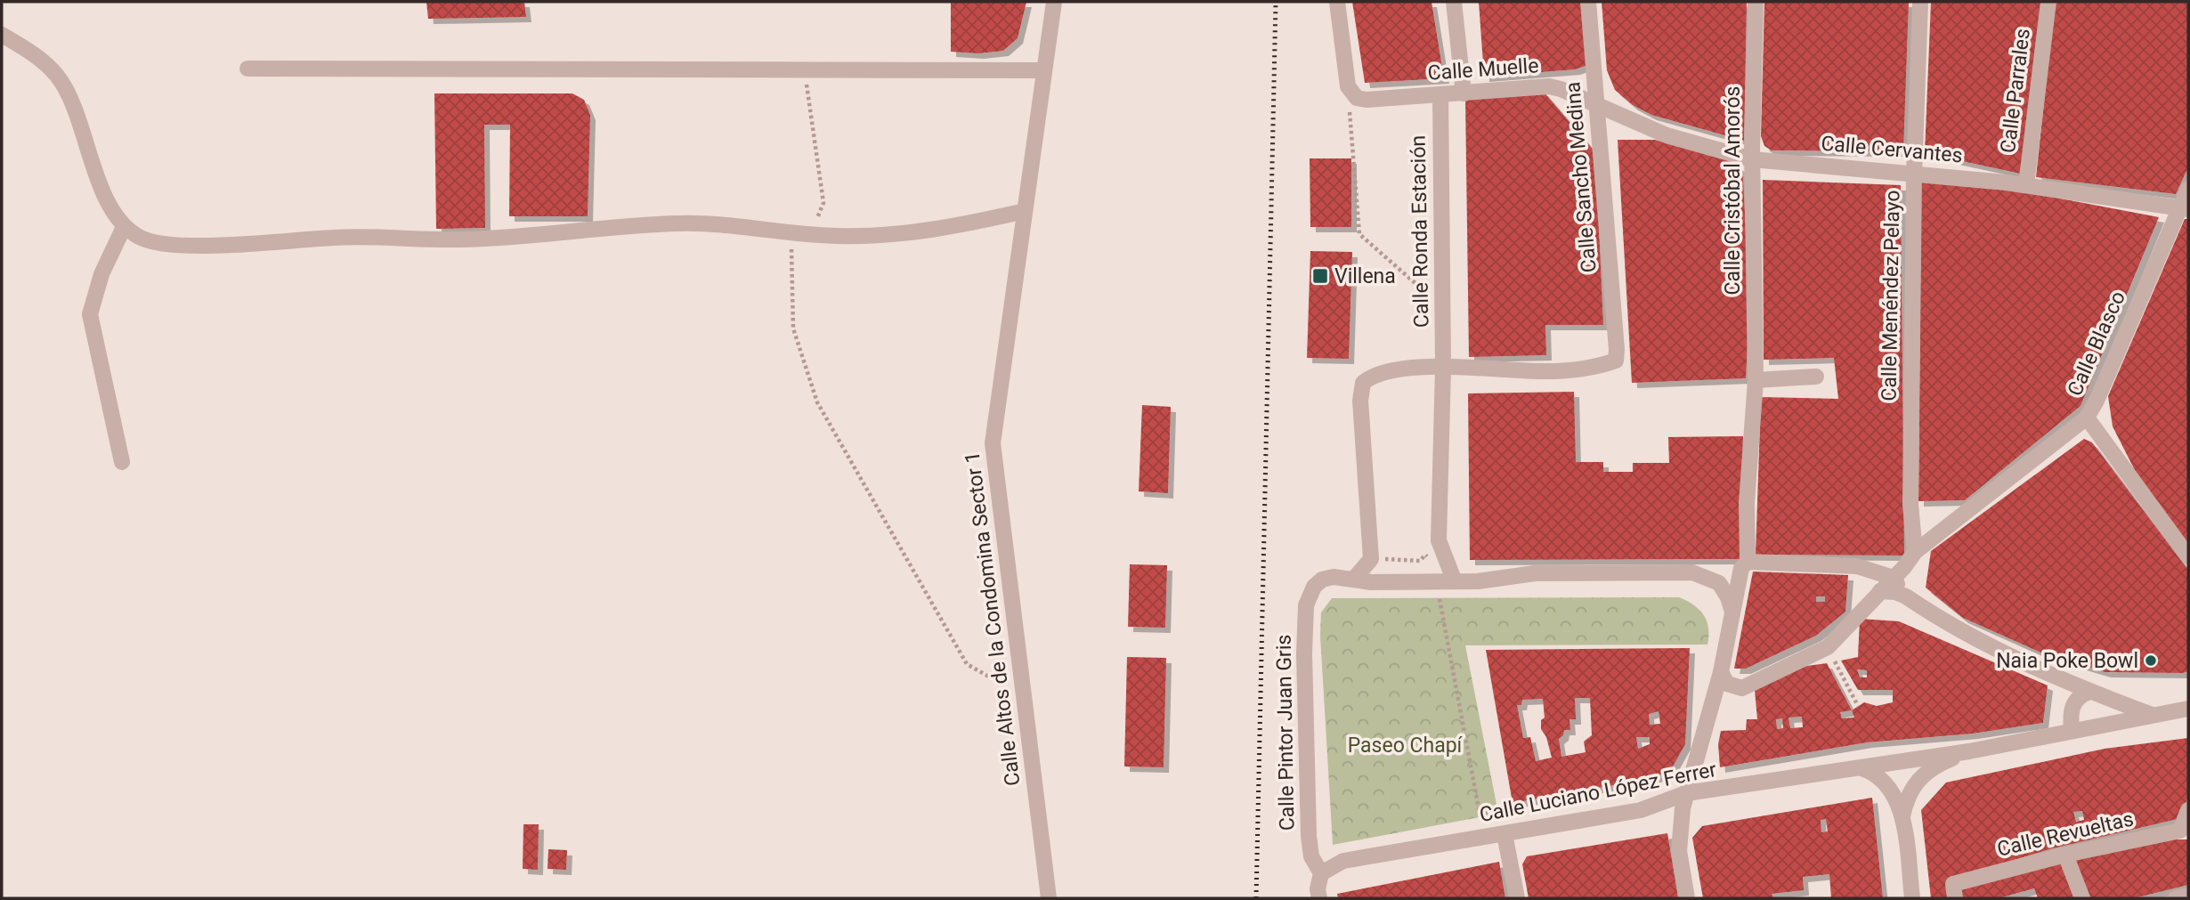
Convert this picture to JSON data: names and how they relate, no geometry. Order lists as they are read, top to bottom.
{
  "streets": {
    "street": [
      "Calle Muelle",
      "Calle Parrales",
      "Calle Cervantes",
      "Calle Sancho Medina",
      "Calle Cristóbal Amorós",
      "Calle Ronda Estación",
      "Calle Menéndez Pelayo",
      "Calle Blasco",
      "Calle Altos de la Condomina Sector 1",
      "Calle Pintor Juan Gris",
      "Calle Luciano López Ferrer",
      "Calle Revueltas"
    ]
  },
  "crossings": [
    ["Calle Muelle", "Calle Cervantes"],
    ["Calle Muelle", "Calle Sancho Medina"],
    ["Calle Muelle", "Calle Ronda Estación"],
    ["Calle Parrales", "Calle Cervantes"],
    ["Calle Cervantes", "Calle Sancho Medina"],
    ["Calle Cervantes", "Calle Cristóbal Amorós"],
    ["Calle Cervantes", "Calle Menéndez Pelayo"],
    ["Calle Cervantes", "Calle Blasco"],
    ["Calle Sancho Medina", "Calle Ronda Estación"],
    ["Calle Cristóbal Amorós", "Calle Luciano López Ferrer"],
    ["Calle Menéndez Pelayo", "Calle Blasco"],
    ["Calle Pintor Juan Gris", "Calle Luciano López Ferrer"]
  ],
  "parks": ["Paseo Chapí"],
  "places": {
    "transit": ["Villena"],
    "other": ["Naia Poke Bowl"]
  }
}
